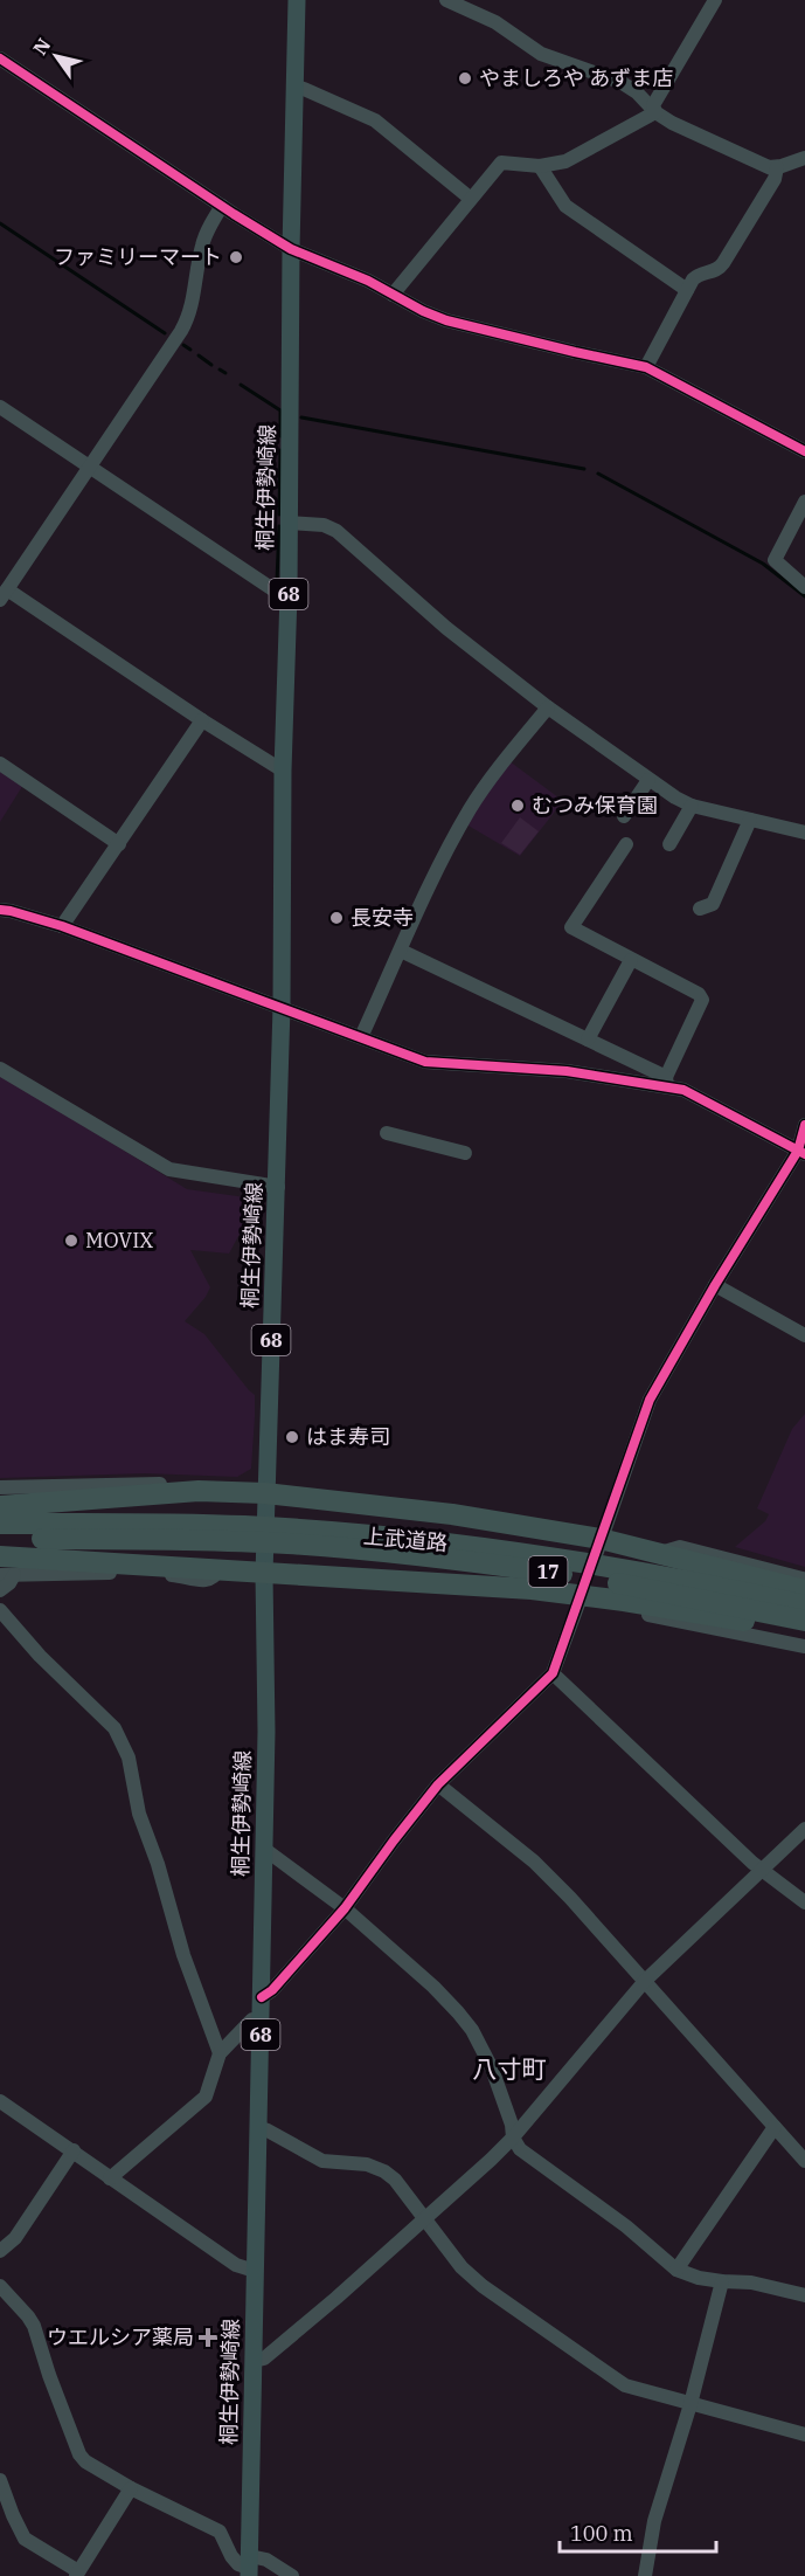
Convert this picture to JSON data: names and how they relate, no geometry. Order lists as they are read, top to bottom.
{
  "streets": {
    "highway": ["上武道路", "17"],
    "main road": ["桐生伊勢崎線", "68"]
  },
  "districts": ["八寸町"],
  "places": {
    "other": [
      "やましろや あずま店",
      "ファミリーマート",
      "むつみ保育園",
      "長安寺",
      "MOVIX",
      "はま寿司"
    ],
    "health": ["ウエルシア薬局"]
  },
  "scale_bar": "100 m",
  "north": "top left"
}
